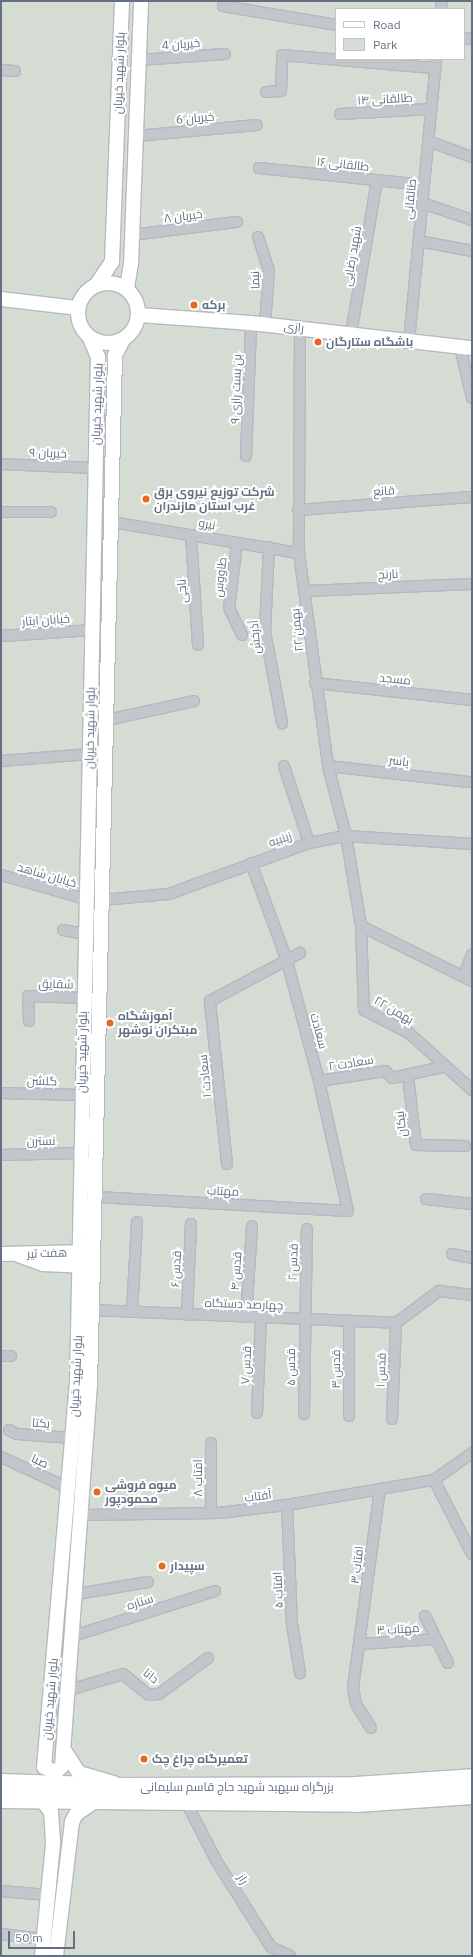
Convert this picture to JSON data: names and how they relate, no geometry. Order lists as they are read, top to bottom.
{
  "streets": {
    "highway": ["بزرگراه سپهبد شهید حاج قاسم سلیمانی"],
    "main road": ["بلوار شهید خیریان", "رازی", "هفت تیر"],
    "street": [
      "خیریان 4",
      "طالقانی ۱۴",
      "خیریان 6",
      "طالقانی ۱۶",
      "طالقانی",
      "خیریان ۸",
      "شهید رضایی",
      "نیما",
      "بن بست رازی ۹",
      "خیریان ۹",
      "قانع",
      "نیرو",
      "نارنج",
      "طاووس",
      "ناجی",
      "خیابان ایثار",
      "۲۲ بهمن",
      "آذرخش",
      "مسجد",
      "یاسر",
      "زینبیه",
      "خیابان شاهد",
      "شقایق",
      "سعادت",
      "سعادت ۲",
      "سعادت ۱",
      "گلشن",
      "نیکان",
      "نسترن",
      "مهتاب",
      "قدس ۲",
      "قدس ۶",
      "قدس ۴",
      "چهارصد دستگاه",
      "قدس ۷",
      "قدس ۵",
      "قدس ۳",
      "قدس ۱",
      "یکتا",
      "صبا",
      "افتاب ۸",
      "آفتاب",
      "افتاب ۳",
      "افتاب ۵",
      "ستاره",
      "مهتاب ۳",
      "دانا",
      "راز"
    ]
  },
  "crossings": [
    ["خیریان 4", "بلوار شهید خیریان"],
    ["بلوار شهید خیریان", "خیریان 6"],
    ["بلوار شهید خیریان", "خیریان ۸"],
    ["بلوار شهید خیریان", "رازی"],
    ["بلوار شهید خیریان", "خیریان ۹"],
    ["بلوار شهید خیریان", "نیرو"],
    ["بلوار شهید خیریان", "خیابان ایثار"],
    ["بلوار شهید خیریان", "زینبیه"],
    ["بلوار شهید خیریان", "خیابان شاهد"],
    ["بلوار شهید خیریان", "شقایق"],
    ["بلوار شهید خیریان", "گلشن"],
    ["بلوار شهید خیریان", "نسترن"],
    ["بلوار شهید خیریان", "مهتاب"],
    ["بلوار شهید خیریان", "هفت تیر"],
    ["بلوار شهید خیریان", "چهارصد دستگاه"],
    ["بلوار شهید خیریان", "یکتا"],
    ["بلوار شهید خیریان", "صبا"],
    ["بلوار شهید خیریان", "آفتاب"],
    ["بلوار شهید خیریان", "ستاره"],
    ["بلوار شهید خیریان", "دانا"],
    ["طالقانی ۱۴", "طالقانی"],
    ["طالقانی ۱۶", "طالقانی"],
    ["طالقانی ۱۶", "شهید رضایی"],
    ["طالقانی", "رازی"],
    ["شهید رضایی", "رازی"],
    ["نیما", "رازی"],
    ["رازی", "بن بست رازی ۹"],
    ["رازی", "۲۲ بهمن"],
    ["قانع", "۲۲ بهمن"],
    ["نیرو", "طاووس"],
    ["نیرو", "ناجی"],
    ["نیرو", "۲۲ بهمن"],
    ["نیرو", "آذرخش"],
    ["نارنج", "۲۲ بهمن"],
    ["۲۲ بهمن", "مسجد"],
    ["۲۲ بهمن", "یاسر"],
    ["۲۲ بهمن", "زینبیه"],
    ["زینبیه", "سعادت"],
    ["سعادت", "سعادت ۲"],
    ["سعادت", "سعادت ۱"],
    ["سعادت", "مهتاب"],
    ["سعادت ۲", "نیکان"],
    ["قدس ۲", "چهارصد دستگاه"],
    ["قدس ۲", "قدس ۵"],
    ["قدس ۶", "چهارصد دستگاه"],
    ["قدس ۴", "چهارصد دستگاه"],
    ["چهارصد دستگاه", "قدس ۷"],
    ["چهارصد دستگاه", "قدس ۵"],
    ["چهارصد دستگاه", "قدس ۳"],
    ["چهارصد دستگاه", "قدس ۱"],
    ["افتاب ۸", "آفتاب"],
    ["آفتاب", "افتاب ۳"],
    ["آفتاب", "افتاب ۵"],
    ["افتاب ۳", "مهتاب ۳"],
    ["بزرگراه سپهبد شهید حاج قاسم سلیمانی", "راز"]
  ],
  "places": [
    "برکه",
    "باشگاه ستارگان",
    "شرکت توزیع نیروی برق غرب استان مازندران",
    "آموزشگاه مبتکران نوشهر",
    "میوه فروشی محمودپور",
    "سپیدار",
    "تعمیرگاه چراغ چک"
  ],
  "legend": ["Road", "Park"],
  "scale_bar": "50 m"
}
